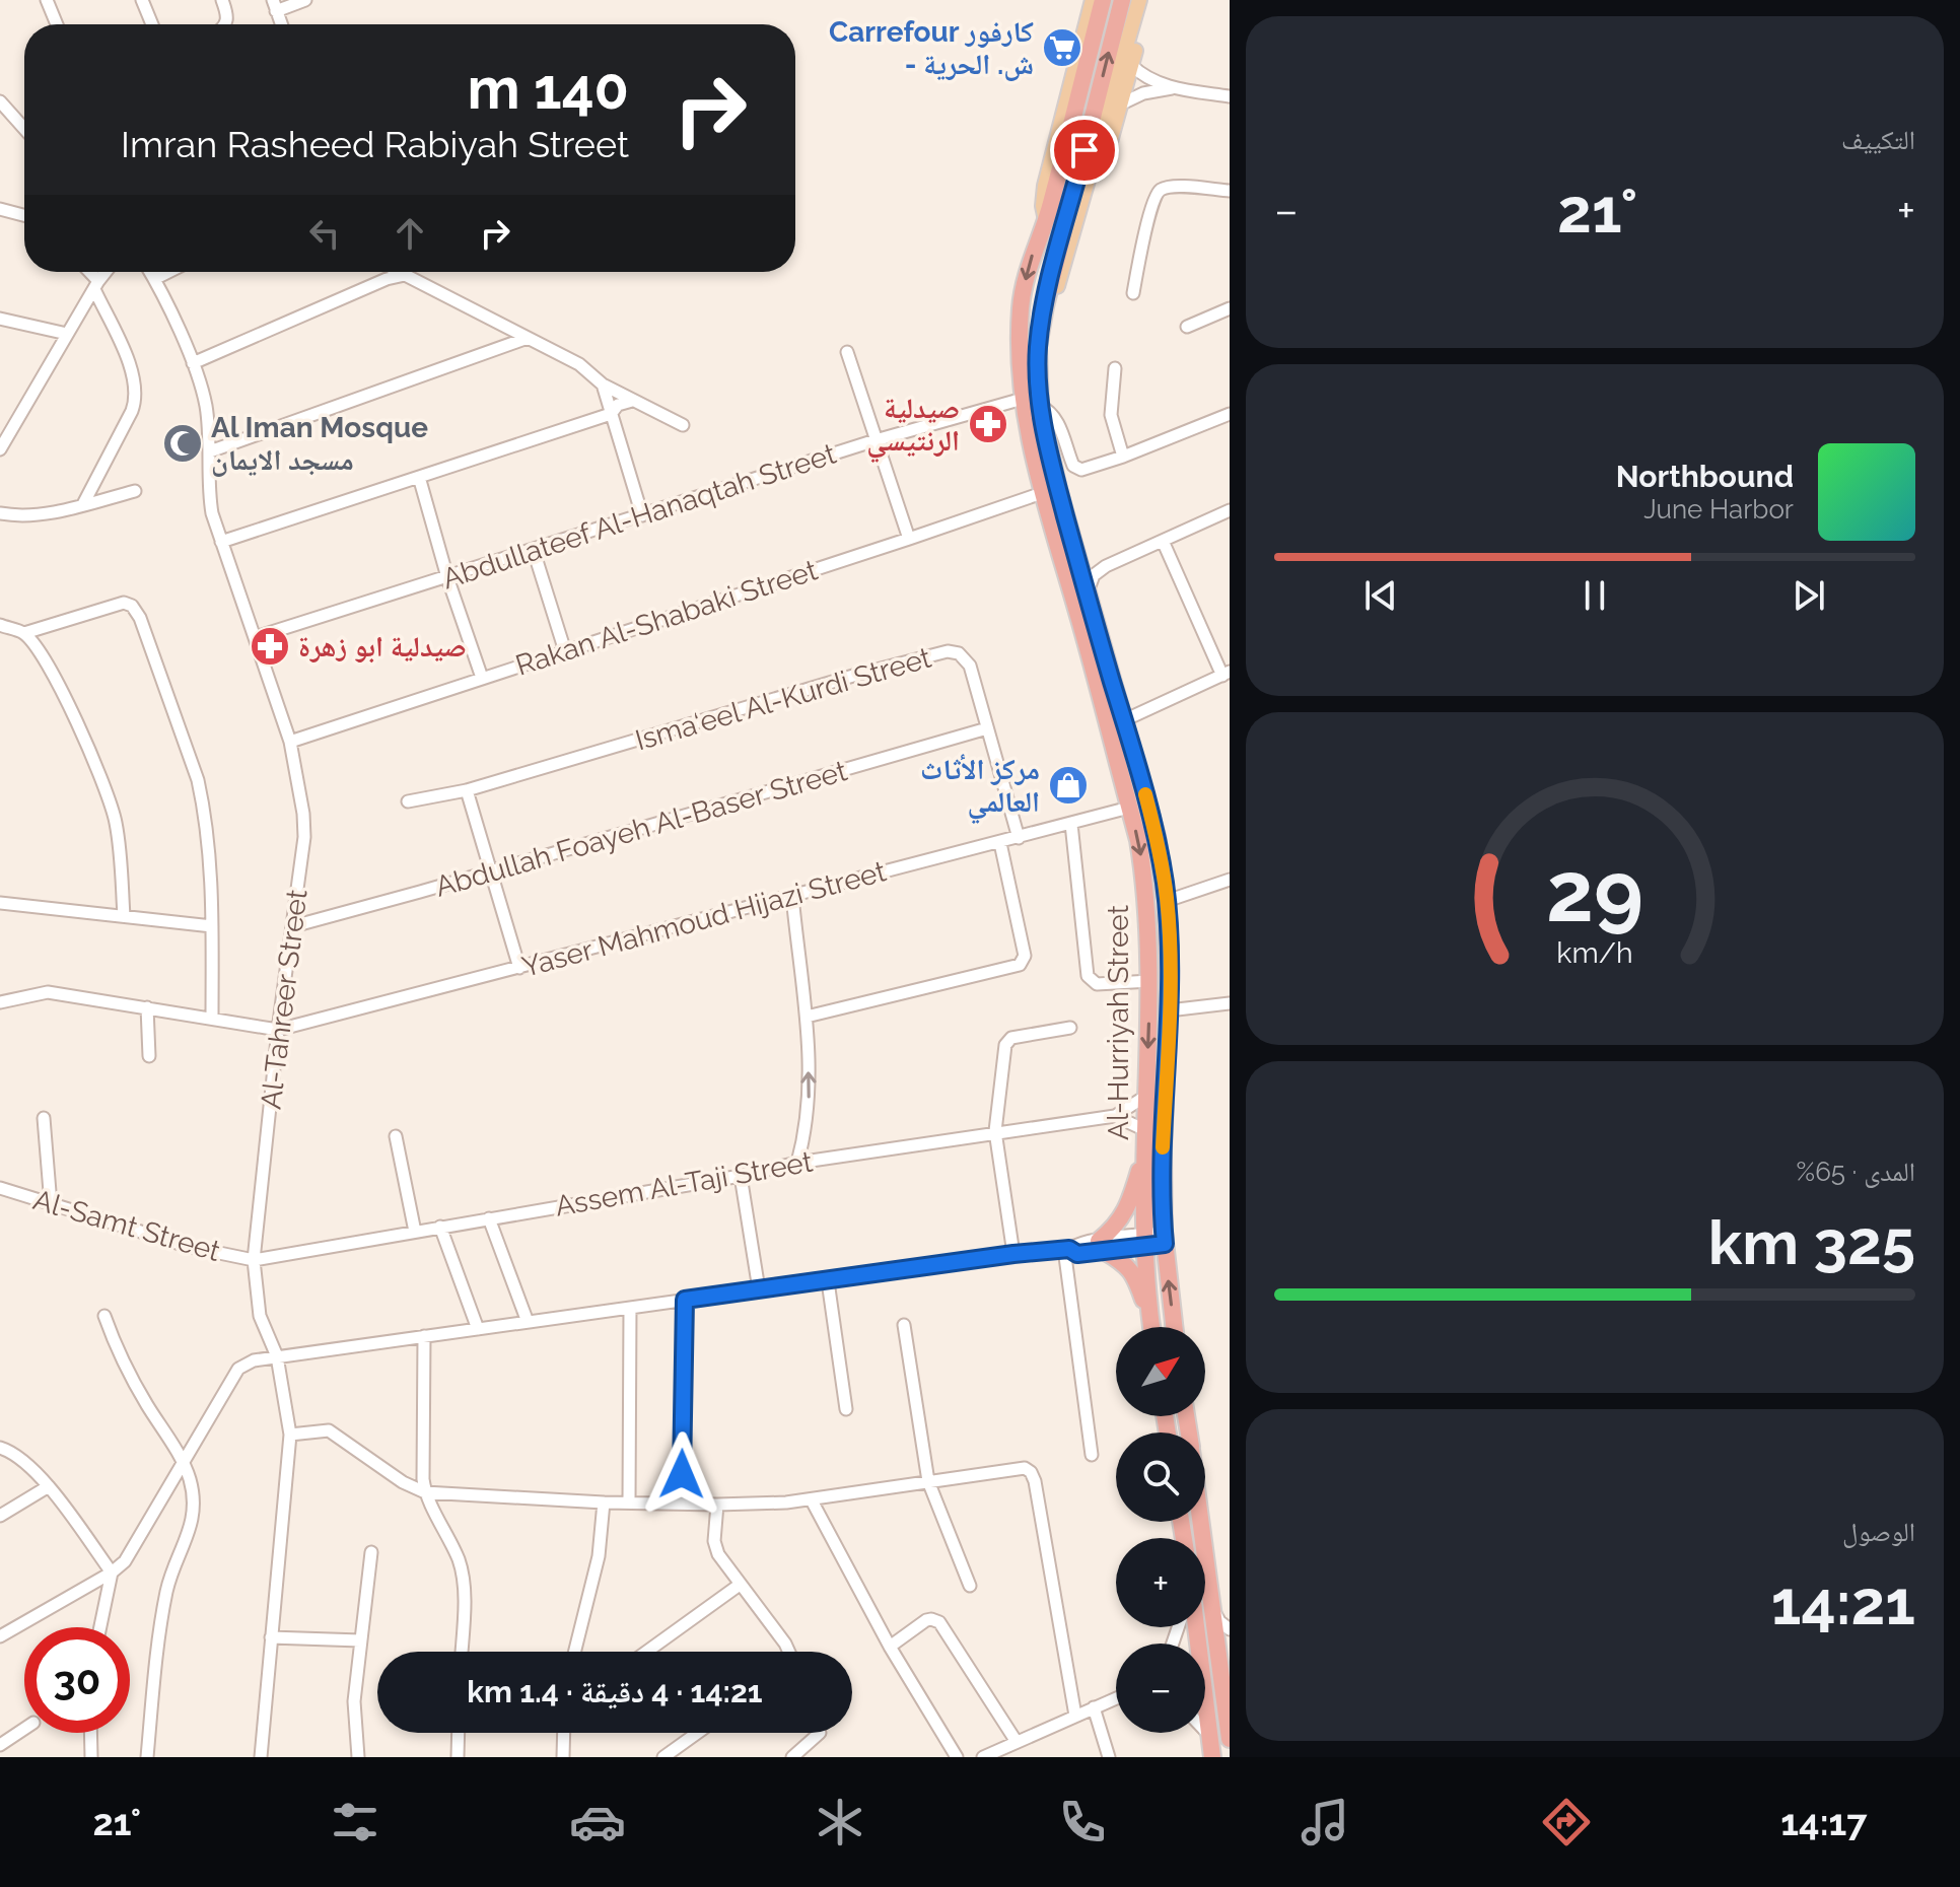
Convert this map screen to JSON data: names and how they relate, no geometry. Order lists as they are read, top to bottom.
{
  "streets": {
    "highway": ["Al-Hurriyah Street"],
    "street": [
      "Abdullateef Al-Hanaqtah Street",
      "Rakan Al-Shabaki Street",
      "Isma‘eel Al-Kurdi Street",
      "Abdullah Foayeh Al-Baser Street",
      "Yaser Mahmoud Hijazi Street",
      "Al-Tahreer Street",
      "Assem Al-Taji Street",
      "Al-Samt Street"
    ]
  },
  "crossings": [
    ["Abdullateef Al-Hanaqtah Street", "Al-Tahreer Street"],
    ["Abdullateef Al-Hanaqtah Street", "Al-Hurriyah Street"],
    ["Rakan Al-Shabaki Street", "Al-Tahreer Street"],
    ["Rakan Al-Shabaki Street", "Al-Hurriyah Street"],
    ["Isma‘eel Al-Kurdi Street", "Abdullah Foayeh Al-Baser Street"],
    ["Isma‘eel Al-Kurdi Street", "Yaser Mahmoud Hijazi Street"],
    ["Abdullah Foayeh Al-Baser Street", "Al-Tahreer Street"],
    ["Yaser Mahmoud Hijazi Street", "Al-Tahreer Street"],
    ["Yaser Mahmoud Hijazi Street", "Al-Hurriyah Street"],
    ["Al-Tahreer Street", "Assem Al-Taji Street"],
    ["Al-Tahreer Street", "Al-Samt Street"],
    ["Al-Hurriyah Street", "Assem Al-Taji Street"],
    ["Assem Al-Taji Street", "Al-Samt Street"]
  ],
  "places": {
    "supermarket": ["Carrefour كارفور - ش. الحرية"],
    "pharmacy": ["صيدلية الرنتيسي", "صيدلية ابو زهرة"],
    "mosque": ["Al Iman Mosque مسجد الايمان"],
    "shop": ["مركز الأثاث العالمي"]
  },
  "north": "top right",
  "page": {
    "tile": [
      "التكييف",
      ["المدى · 65%", "325 km"],
      ["الوصول", "14:21"]
    ],
    "turn": ["140 m", "Imran Rasheed Rabiyah Street"],
    "heat": ["−", "21°", "+"],
    "song": ["Northbound", "June Harbor"],
    "map_buttons": ["+", "−"],
    "limit": "30",
    "trip": "14:21 · 4 دقيقة · 1.4 km",
    "tabs": ["14:17", "21°"],
    "gauge": ["29", "km/h"]
  }
}
